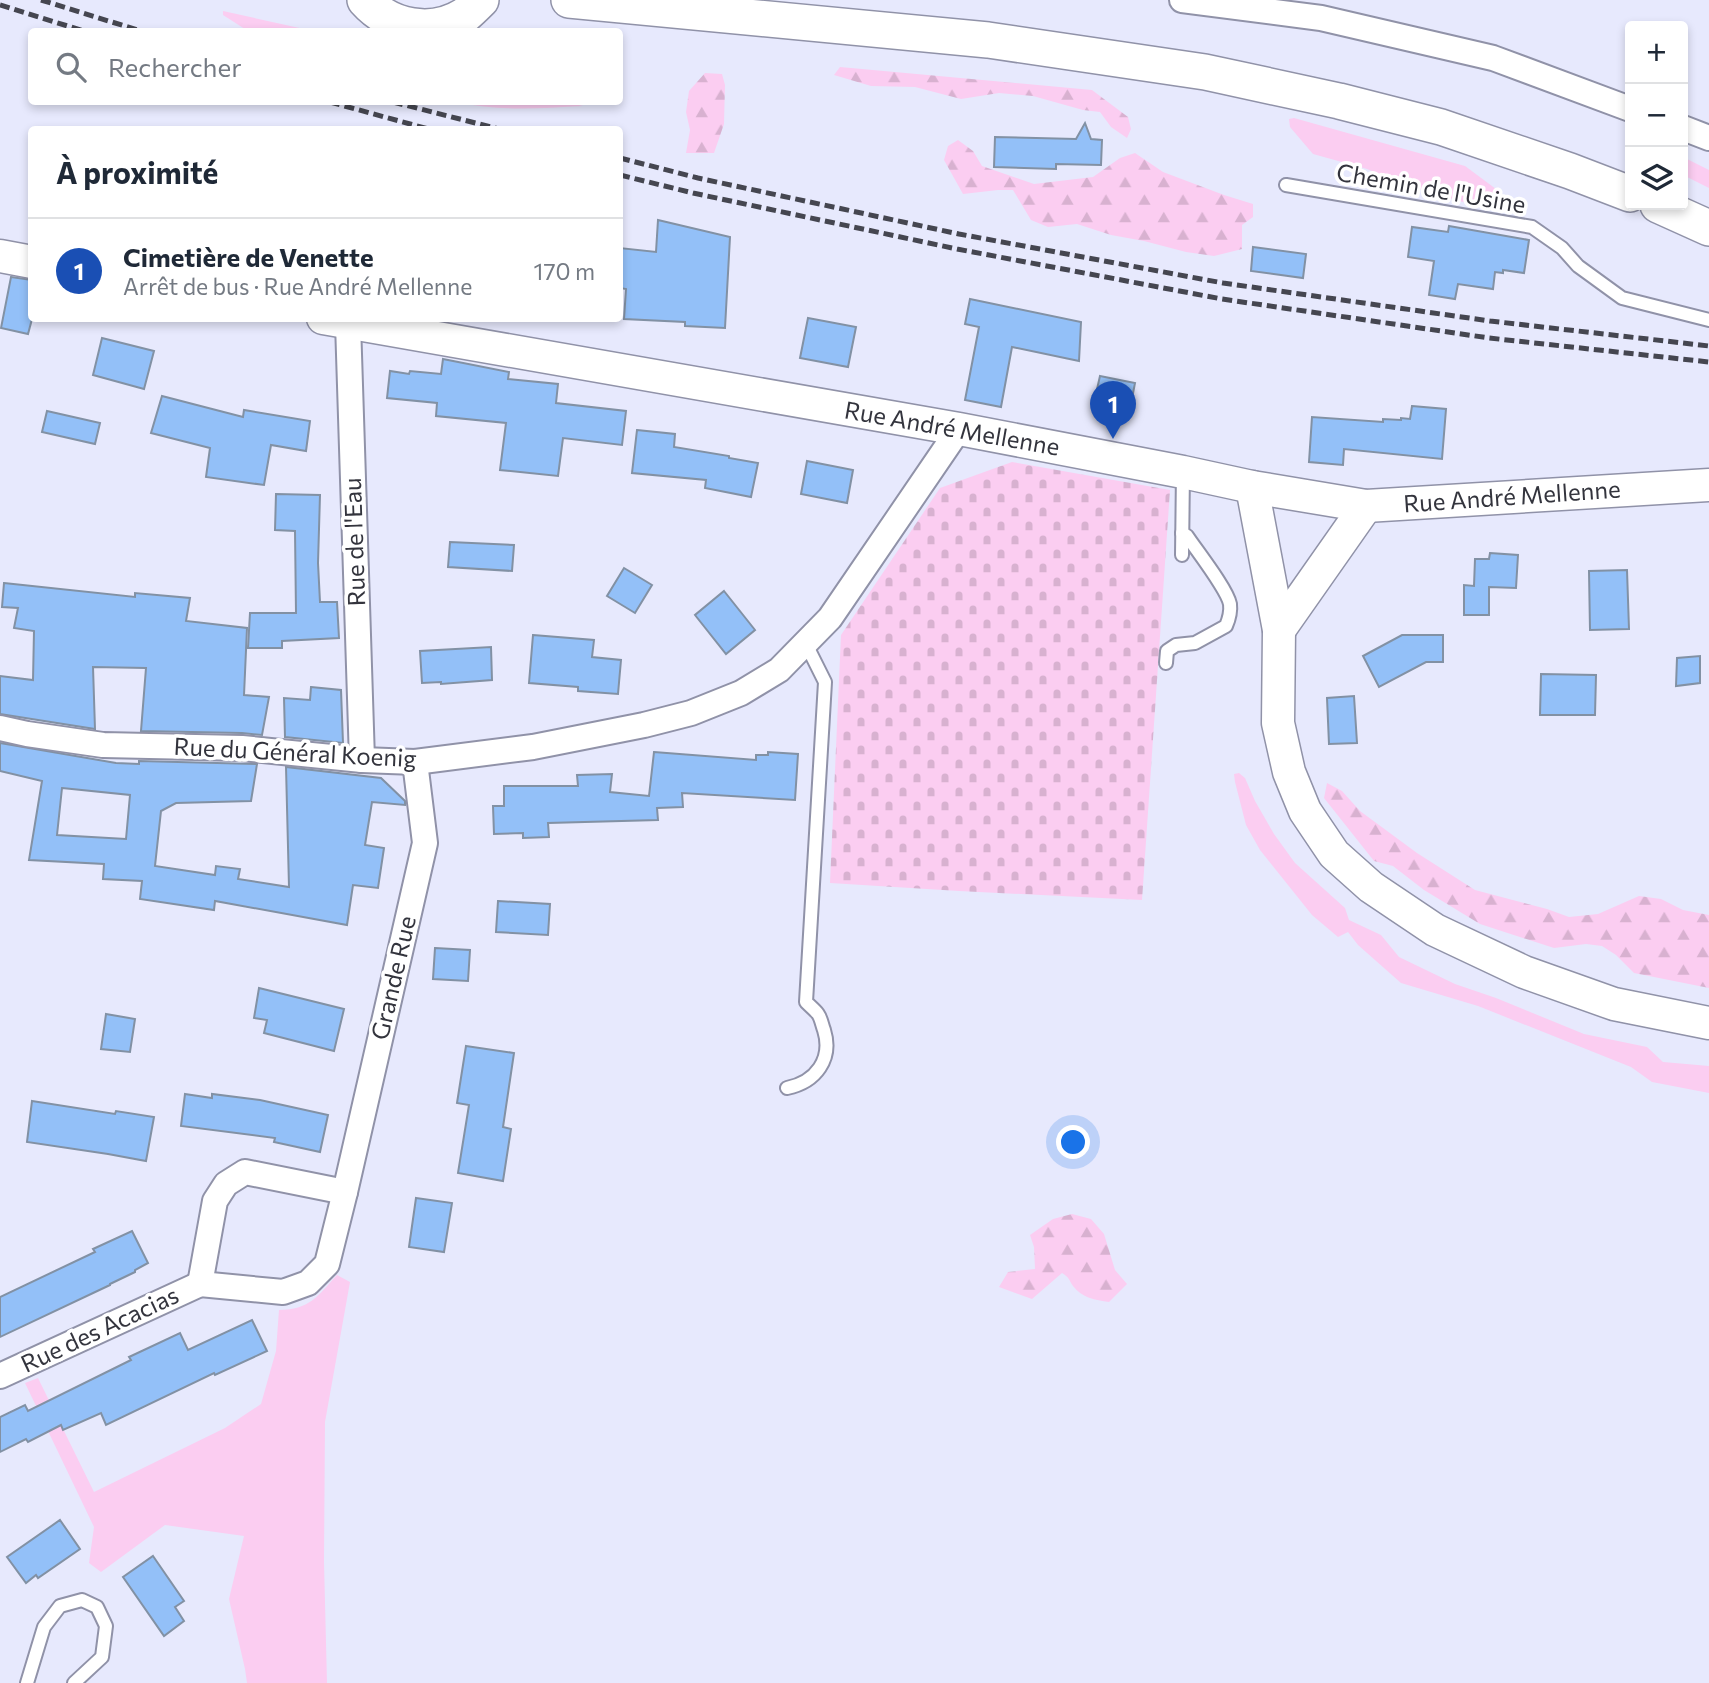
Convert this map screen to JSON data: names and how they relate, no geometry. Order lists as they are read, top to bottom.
{
  "streets": {
    "street": [
      "Rue André Mellenne",
      "Rue de l'Eau",
      "Rue du Général Koenig",
      "Grande Rue",
      "Rue des Acacias"
    ],
    "lane": ["Chemin de l'Usine"]
  },
  "crossings": [
    ["Rue André Mellenne", "Rue du Général Koenig"],
    ["Rue de l'Eau", "Rue du Général Koenig"],
    ["Rue du Général Koenig", "Grande Rue"],
    ["Grande Rue", "Rue des Acacias"]
  ],
  "page": {
    "map_buttons": ["+", "−"],
    "search": "Rechercher",
    "heading": "À proximité",
    "list": [
      {
        "mark": "1",
        "name": "Cimetière de Venette",
        "note": "Arrêt de bus · Rue André Mellenne",
        "value": "170 m"
      }
    ],
    "pins": "1"
  }
}
